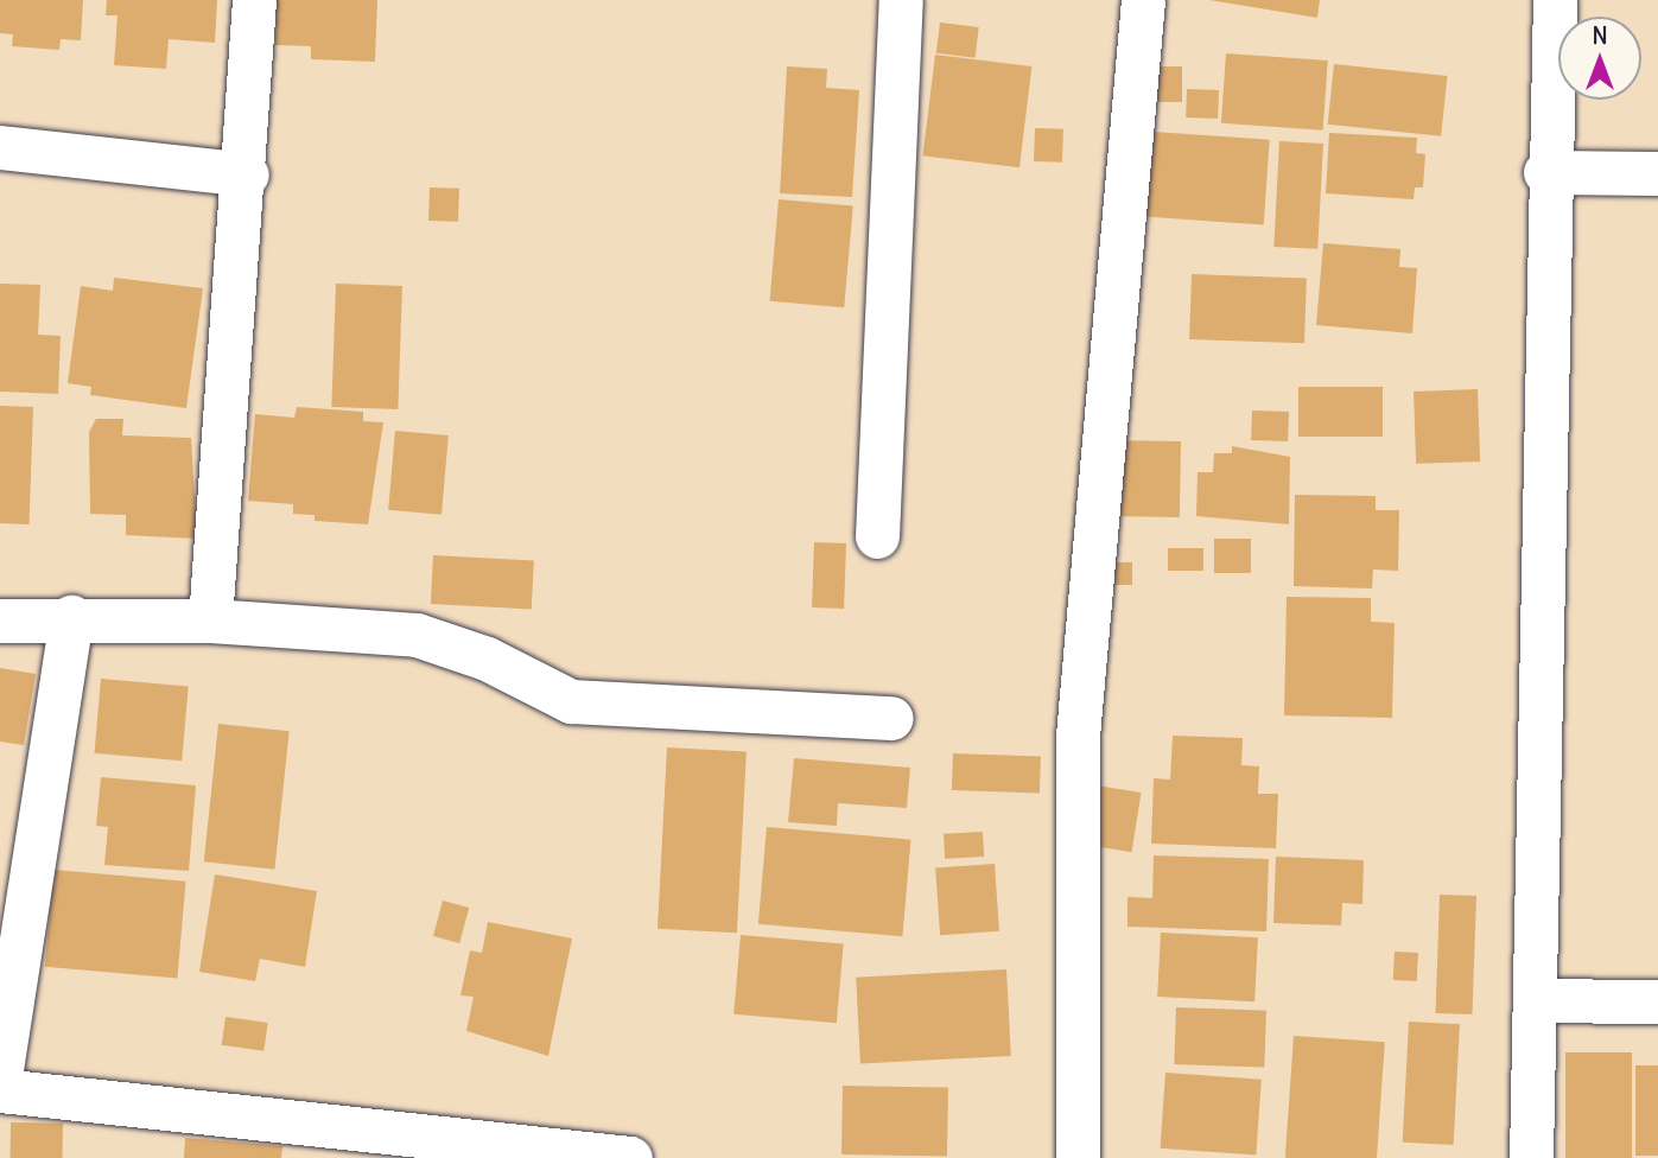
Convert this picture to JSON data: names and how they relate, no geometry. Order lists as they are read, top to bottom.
{
  "north": "top"
}
